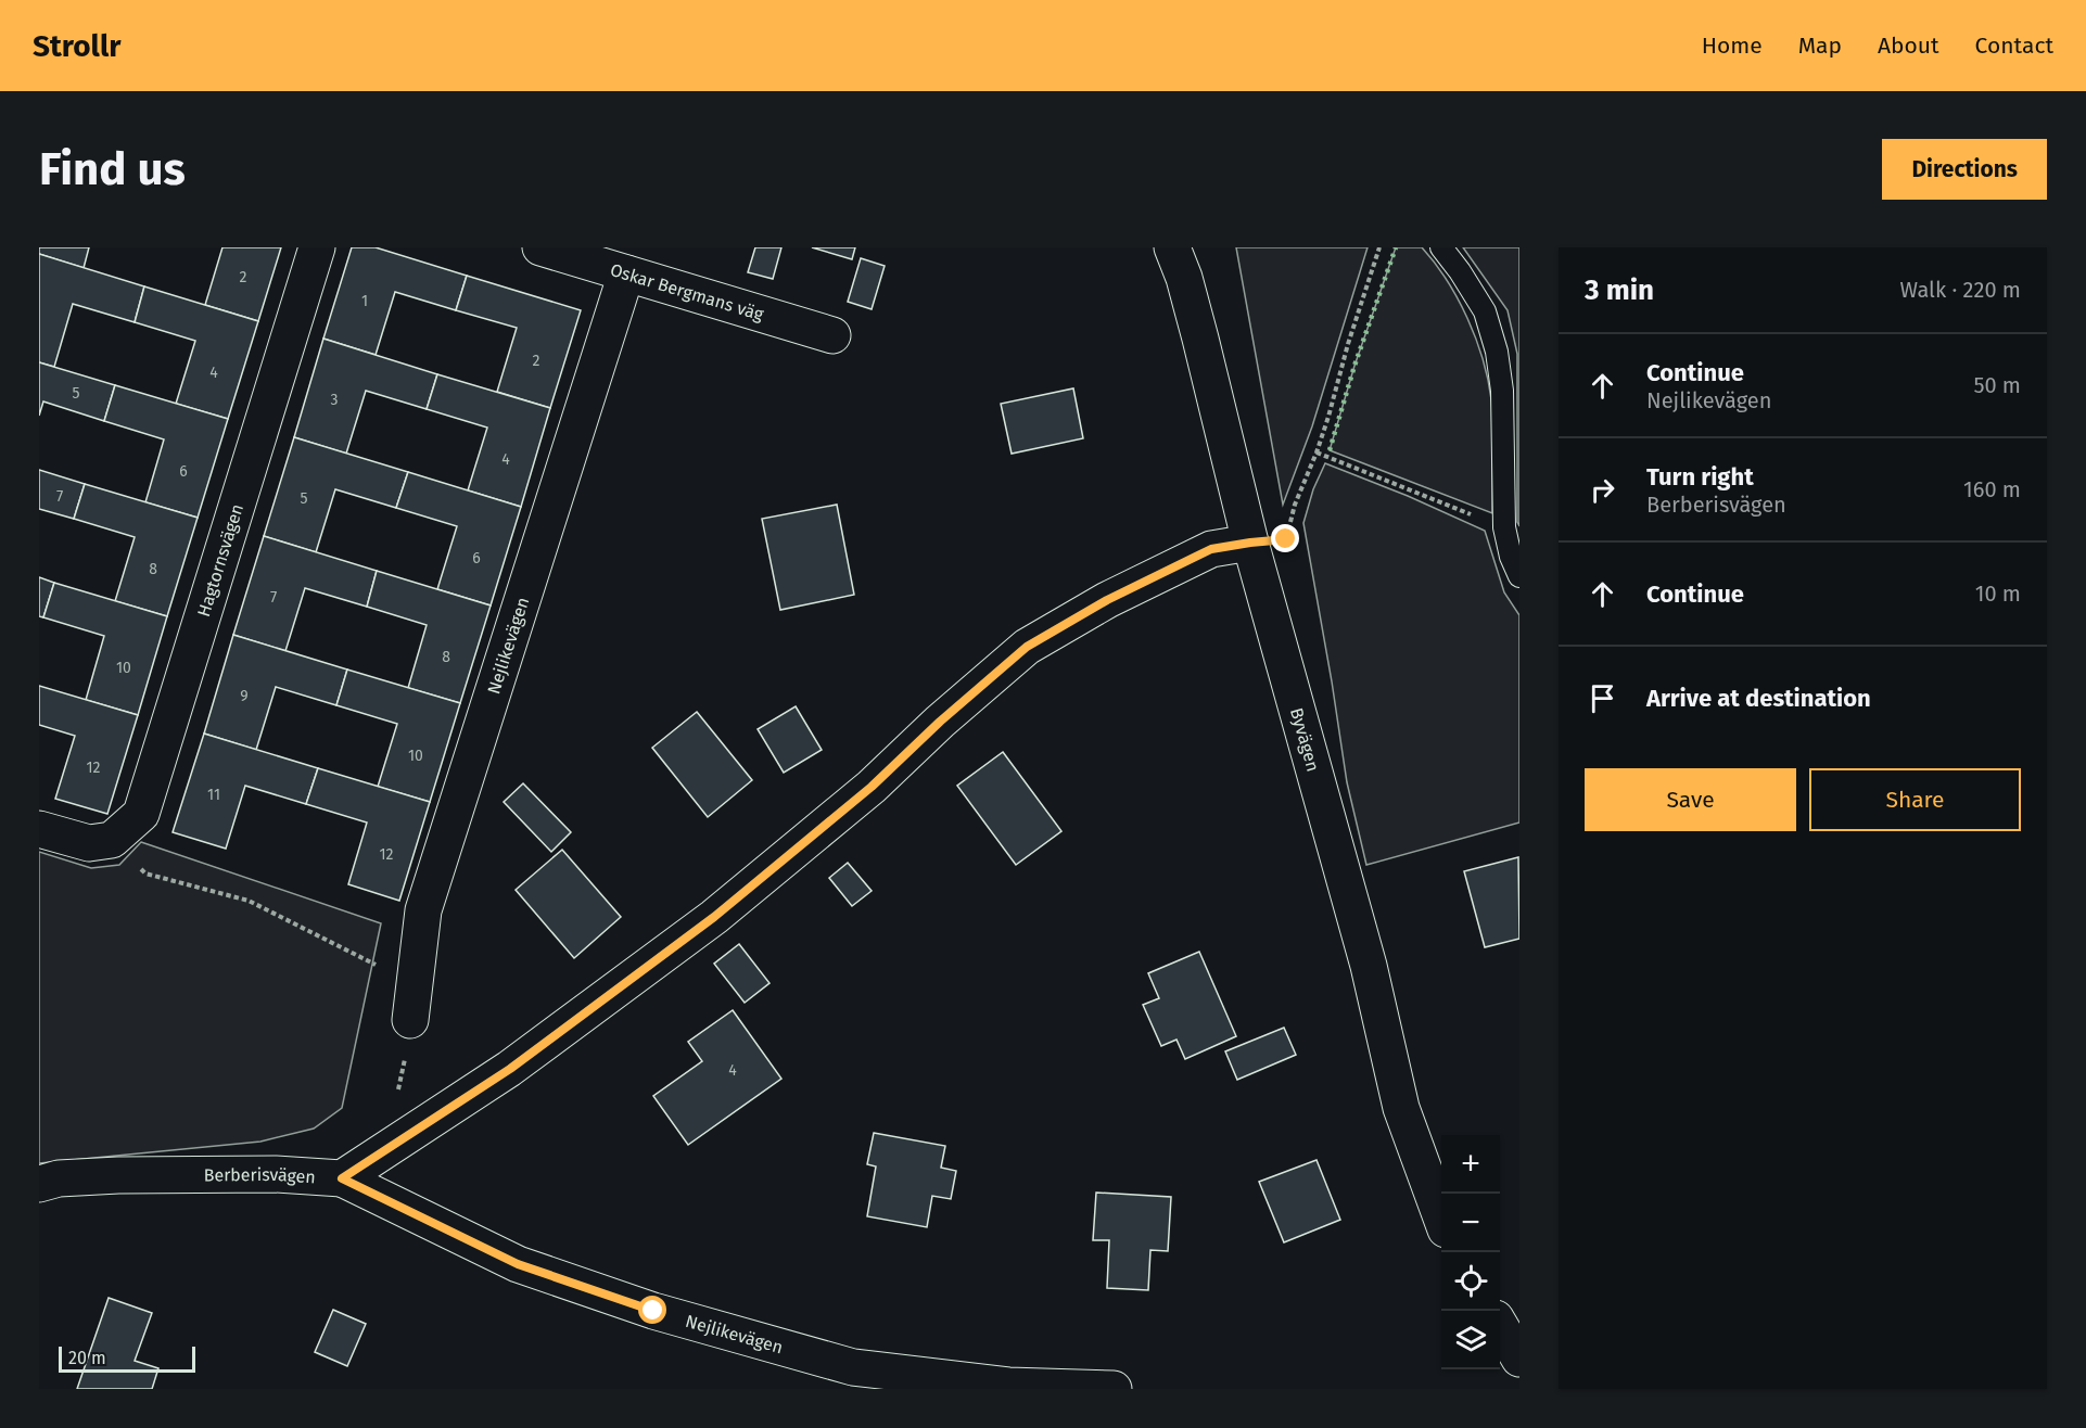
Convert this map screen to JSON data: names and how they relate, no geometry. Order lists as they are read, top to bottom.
{
  "streets": {
    "street": [
      "Oskar Bergmans väg",
      "Hagtornsvägen",
      "Nejlikevägen",
      "Byvägen",
      "Berberisvägen"
    ]
  },
  "crossings": [
    ["Oskar Bergmans väg", "Nejlikevägen"],
    ["Nejlikevägen", "Berberisvägen"],
    ["Byvägen", "Berberisvägen"]
  ],
  "house_numbers": [
    "2",
    "1",
    "2",
    "4",
    "5",
    "3",
    "4",
    "6",
    "7",
    "5",
    "6",
    "8",
    "7",
    "8",
    "10",
    "9",
    "10",
    "12",
    "11",
    "12",
    "4"
  ],
  "scale_bar": "20 m",
  "page": {
    "header": "Strollr",
    "nav": [
      "Home",
      "Map",
      "About",
      "Contact"
    ],
    "buttons": [
      "Directions",
      ["Save", "Share"]
    ],
    "title": "Find us",
    "heading": ["3 min", "Walk · 220 m"],
    "list": [
      ["Continue", "Nejlikevägen", "50 m"],
      ["Turn right", "Berberisvägen", "160 m"],
      ["Continue", "10 m"],
      "Arrive at destination"
    ],
    "map_buttons": ["+", "−"],
    "scale": "20 m"
  }
}
